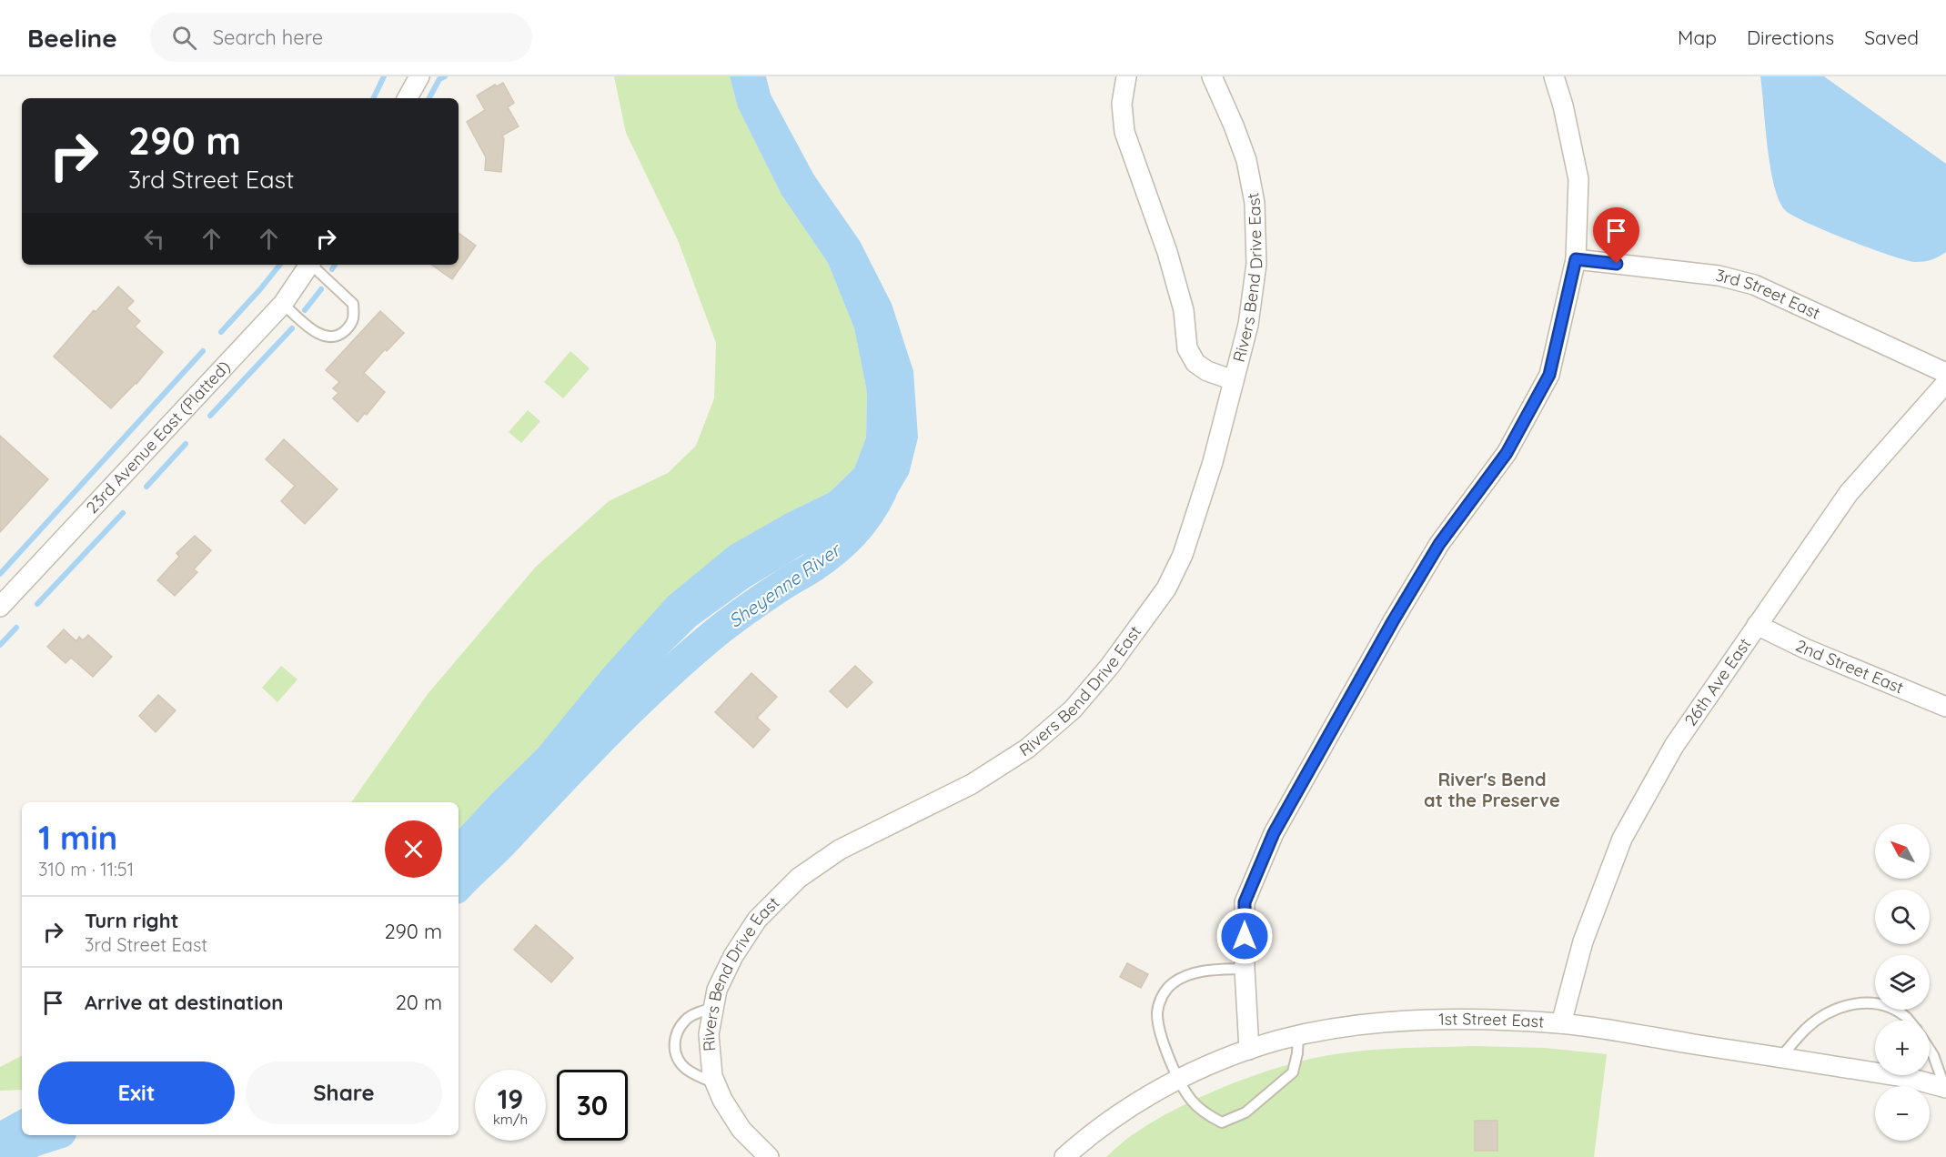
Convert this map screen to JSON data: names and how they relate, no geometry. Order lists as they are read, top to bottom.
{
  "streets": {
    "street": [
      "Rivers Bend Drive East",
      "3rd Street East",
      "23rd Avenue East (Platted)",
      "2nd Street East",
      "26th Ave East",
      "1st Street East"
    ]
  },
  "crossings": [
    ["2nd Street East", "26th Ave East"],
    ["26th Ave East", "1st Street East"]
  ],
  "districts": ["River's Bend at the Preserve"],
  "water": ["Sheyenne River"],
  "north": "top left",
  "page": {
    "header": "Beeline",
    "search": "Search here",
    "nav": ["Map", "Directions", "Saved"],
    "turn": ["290 m", "3rd Street East"],
    "heading": ["1 min", "310 m · 11:51"],
    "map_buttons": ["+", "−"],
    "list": [
      {
        "name": "Turn right",
        "note": "3rd Street East",
        "value": "290 m"
      },
      {
        "name": "Arrive at destination",
        "value": "20 m"
      }
    ],
    "buttons": ["Exit", "Share"],
    "speed": "19 km/h",
    "limit": "30"
  }
}
